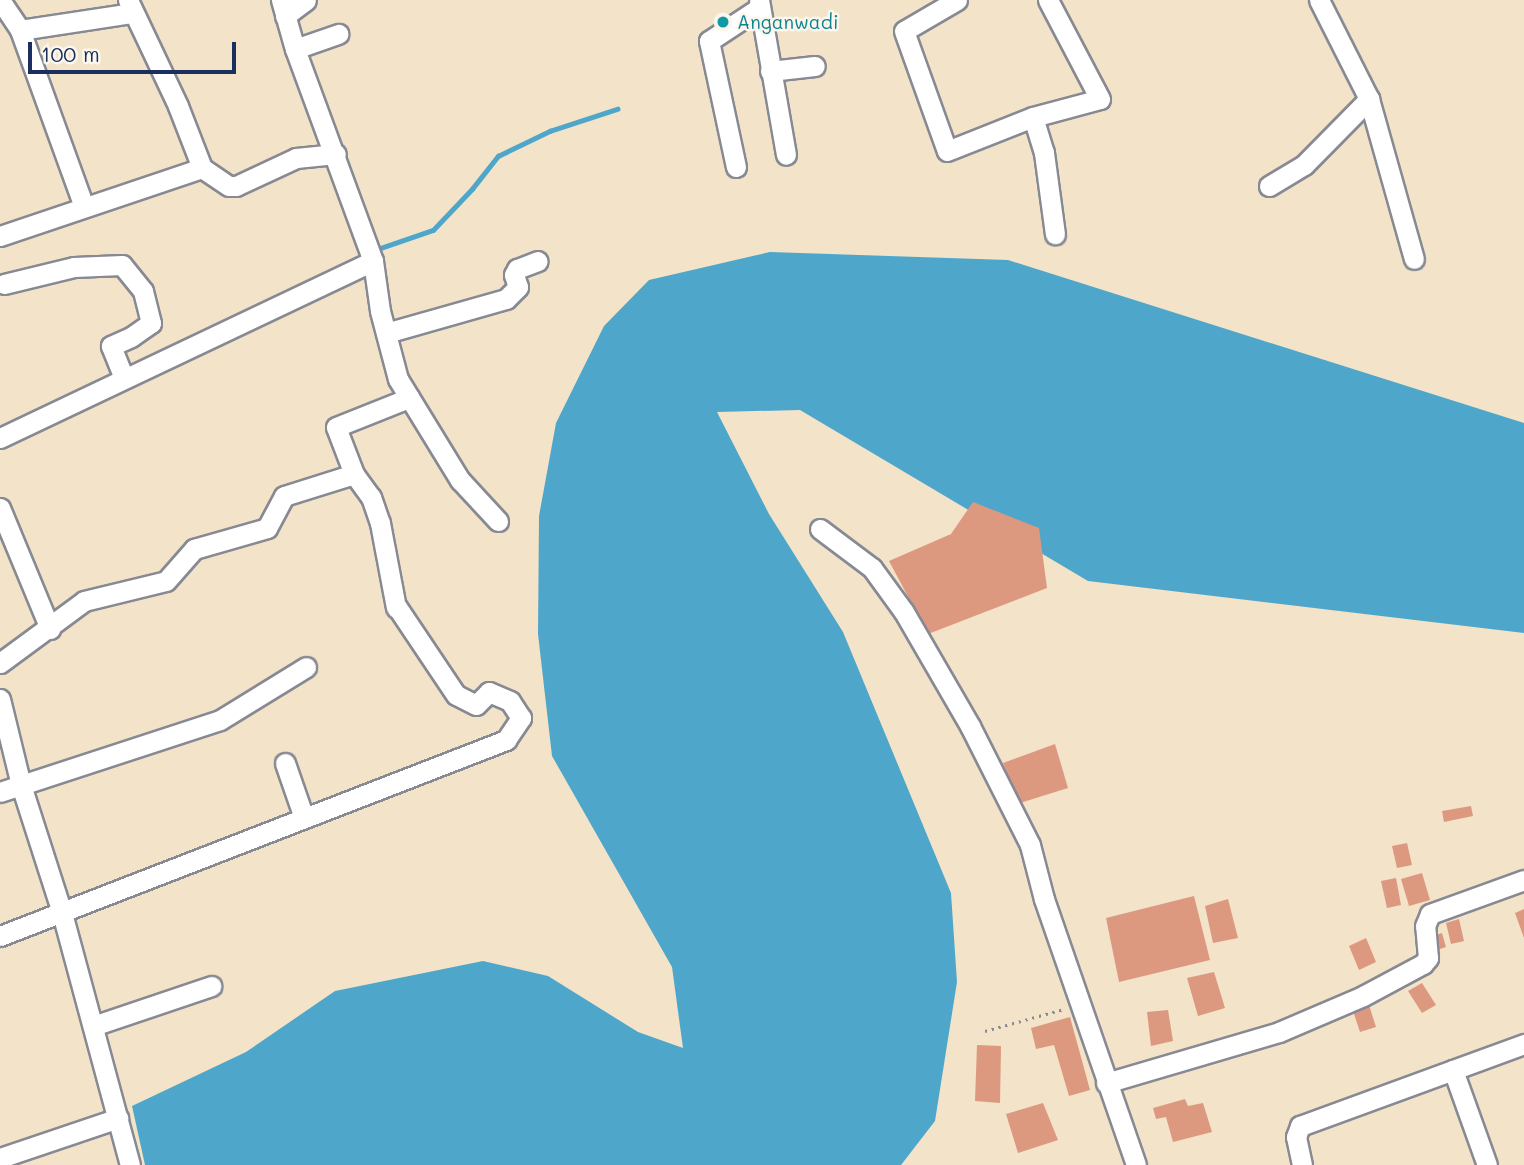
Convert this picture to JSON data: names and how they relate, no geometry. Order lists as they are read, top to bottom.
{
  "places": ["Anganwadi"],
  "scale_bar": "100 m"
}
